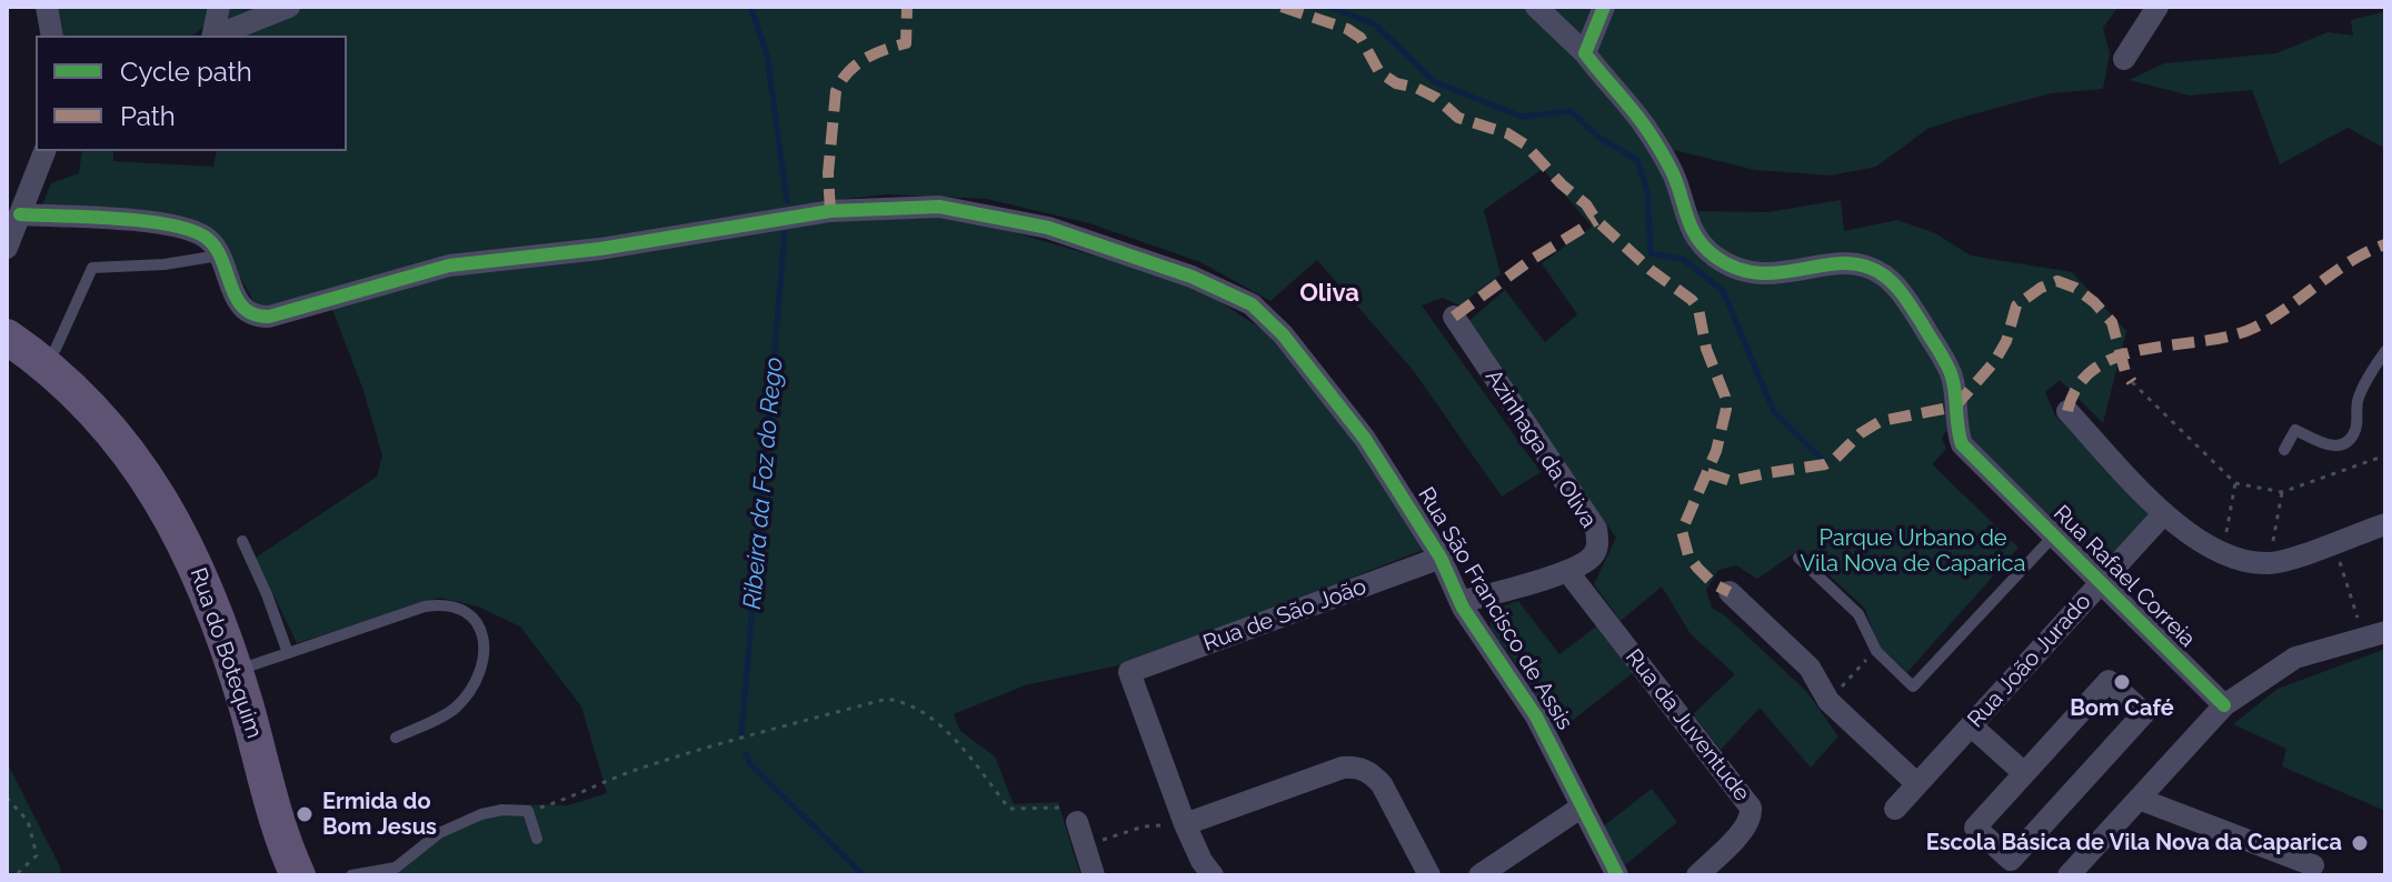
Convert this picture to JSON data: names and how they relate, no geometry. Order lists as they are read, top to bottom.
{
  "streets": {
    "main road": ["Rua do Botequim"],
    "street": [
      "Azinhaga da Oliva",
      "Rua Rafael Correia",
      "Rua São Francisco de Assis",
      "Rua de São João",
      "Rua João Jurado",
      "Rua da Juventude"
    ]
  },
  "crossings": [
    ["Azinhaga da Oliva", "Rua São Francisco de Assis"],
    ["Azinhaga da Oliva", "Rua da Juventude"],
    ["Rua Rafael Correia", "Rua João Jurado"],
    ["Rua São Francisco de Assis", "Rua de São João"]
  ],
  "districts": ["Oliva"],
  "water": ["Ribeira da Foz do Rego"],
  "parks": ["Parque Urbano de Vila Nova de Caparica"],
  "places": ["Bom Café", "Ermida do Bom Jesus", "Escola Básica de Vila Nova da Caparica"],
  "legend": ["Cycle path", "Path"]
}
